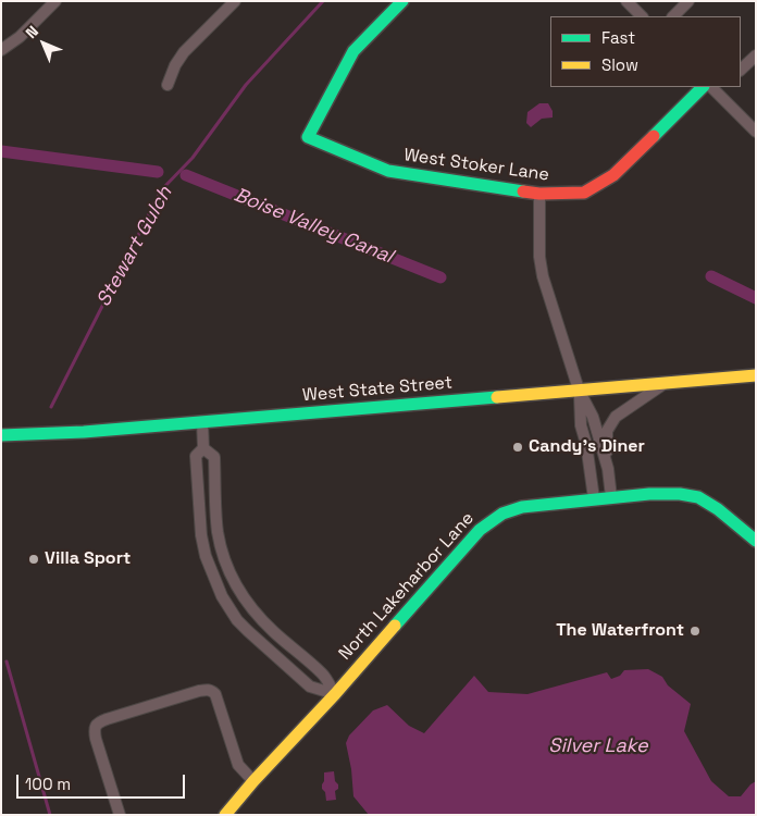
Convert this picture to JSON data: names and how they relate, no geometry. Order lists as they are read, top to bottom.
{
  "streets": {
    "street": ["West Stoker Lane", "West State Street", "North Lakeharbor Lane"]
  },
  "water": ["Boise Valley Canal", "Stewart Gulch", "Silver Lake"],
  "places": ["Candy's Diner", "Villa Sport", "The Waterfront"],
  "legend": ["Fast", "Slow"],
  "scale_bar": "100 m",
  "north": "top left"
}
